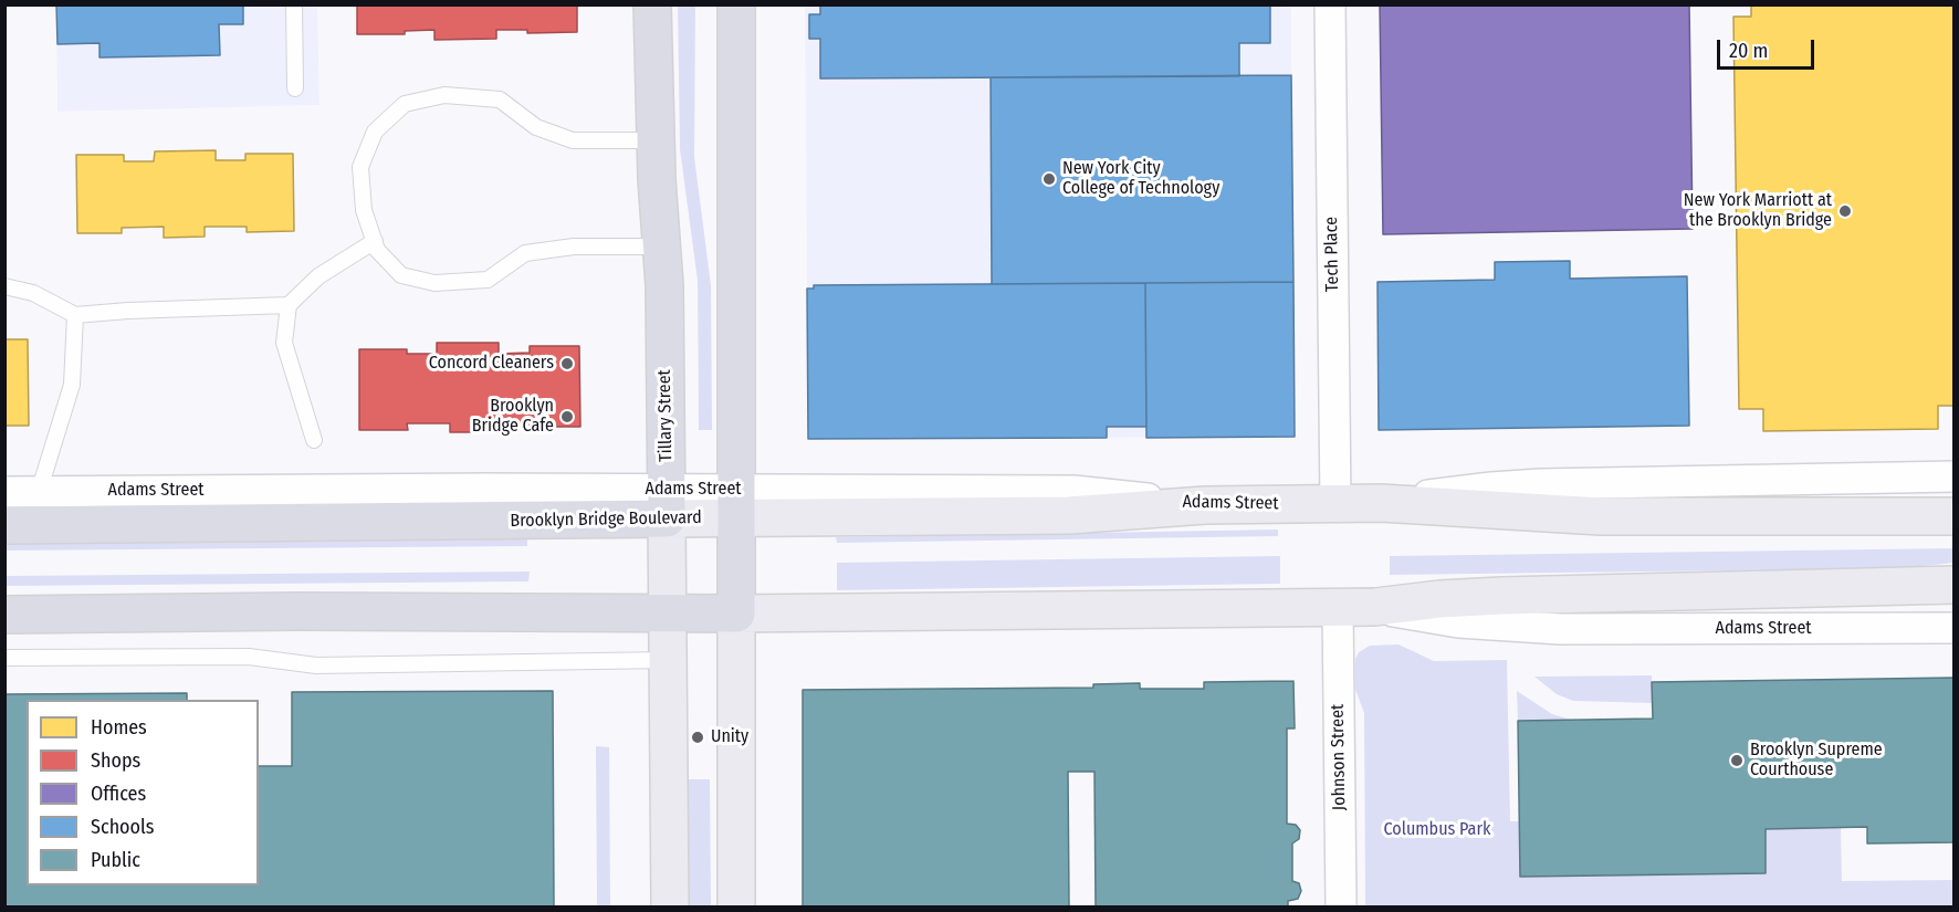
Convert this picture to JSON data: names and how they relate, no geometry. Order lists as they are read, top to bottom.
{
  "streets": {
    "highway": ["Tillary Street", "Adams Street", "Brooklyn Bridge Boulevard"],
    "street": ["Tech Place", "Johnson Street"]
  },
  "crossings": [
    ["Tech Place", "Adams Street"],
    ["Tillary Street", "Adams Street"],
    ["Tillary Street", "Brooklyn Bridge Boulevard"],
    ["Adams Street", "Brooklyn Bridge Boulevard"],
    ["Adams Street", "Johnson Street"]
  ],
  "parks": ["Columbus Park"],
  "places": [
    "New York City College of Technology",
    "New York Marriott at the Brooklyn Bridge",
    "Concord Cleaners",
    "Brooklyn Bridge Cafe",
    "Unity",
    "Brooklyn Supreme Courthouse"
  ],
  "legend": [
    "Homes",
    "Shops",
    "Offices",
    "Schools",
    "Public"
  ],
  "scale_bar": "20 m"
}
